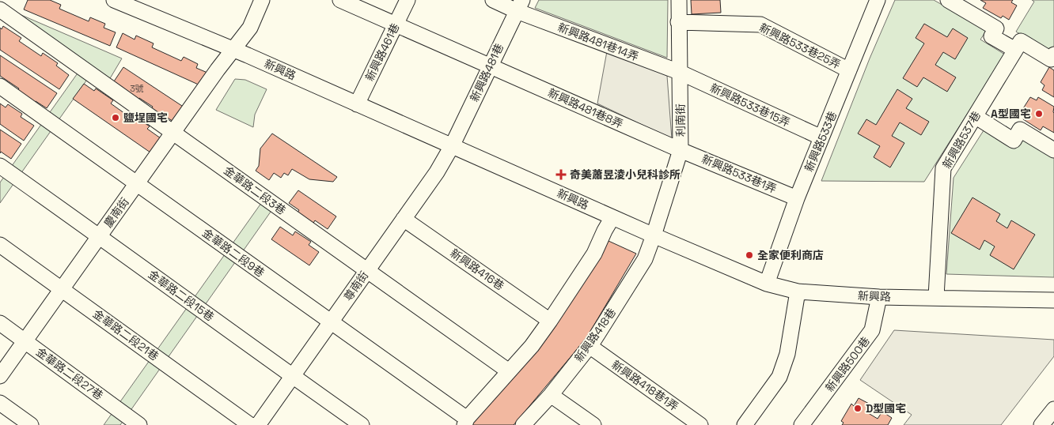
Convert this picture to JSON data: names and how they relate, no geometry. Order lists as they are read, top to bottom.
{
  "streets": {
    "street": [
      "新興路481巷14弄",
      "新興路533巷25弄",
      "新興路461巷",
      "新興路",
      "新興路481巷",
      "新興路533巷15弄",
      "新興路481巷8弄",
      "利南街",
      "新興路537巷",
      "新興路533巷",
      "新興路533巷1弄",
      "金華路二段3巷",
      "慶南街",
      "金華路二段9巷",
      "新興路416巷",
      "尊南街",
      "金華路二段15巷",
      "金華路二段21巷",
      "新興路418巷",
      "新興路500巷",
      "金華路二段27巷",
      "新興路418巷1弄"
    ]
  },
  "crossings": [
    ["新興路481巷14弄", "新興路481巷"],
    ["新興路481巷14弄", "新興路533巷15弄"],
    ["新興路481巷14弄", "利南街"],
    ["新興路533巷25弄", "利南街"],
    ["新興路533巷25弄", "新興路533巷"],
    ["新興路461巷", "新興路"],
    ["新興路461巷", "新興路481巷8弄"],
    ["新興路", "新興路481巷"],
    ["新興路", "利南街"],
    ["新興路", "新興路537巷"],
    ["新興路", "新興路533巷"],
    ["新興路", "慶南街"],
    ["新興路", "尊南街"],
    ["新興路", "新興路418巷"],
    ["新興路", "新興路500巷"],
    ["新興路481巷", "新興路481巷8弄"],
    ["新興路481巷", "尊南街"],
    ["新興路533巷15弄", "利南街"],
    ["新興路533巷15弄", "新興路533巷"],
    ["新興路481巷8弄", "利南街"],
    ["新興路481巷8弄", "新興路533巷1弄"],
    ["利南街", "新興路533巷1弄"],
    ["利南街", "新興路418巷"],
    ["新興路533巷", "新興路533巷1弄"],
    ["金華路二段3巷", "慶南街"],
    ["金華路二段3巷", "尊南街"],
    ["慶南街", "金華路二段9巷"],
    ["慶南街", "金華路二段15巷"],
    ["慶南街", "金華路二段21巷"],
    ["慶南街", "金華路二段27巷"],
    ["金華路二段9巷", "尊南街"],
    ["新興路416巷", "尊南街"],
    ["尊南街", "金華路二段15巷"],
    ["新興路418巷", "新興路418巷1弄"]
  ],
  "places": {
    "other": [
      "A型國宅",
      "鹽埕國宅",
      "全家便利商店",
      "D型國宅"
    ],
    "health": ["奇美蕭昱淩小兒科診所"]
  },
  "house_numbers": ["3號"]
}
